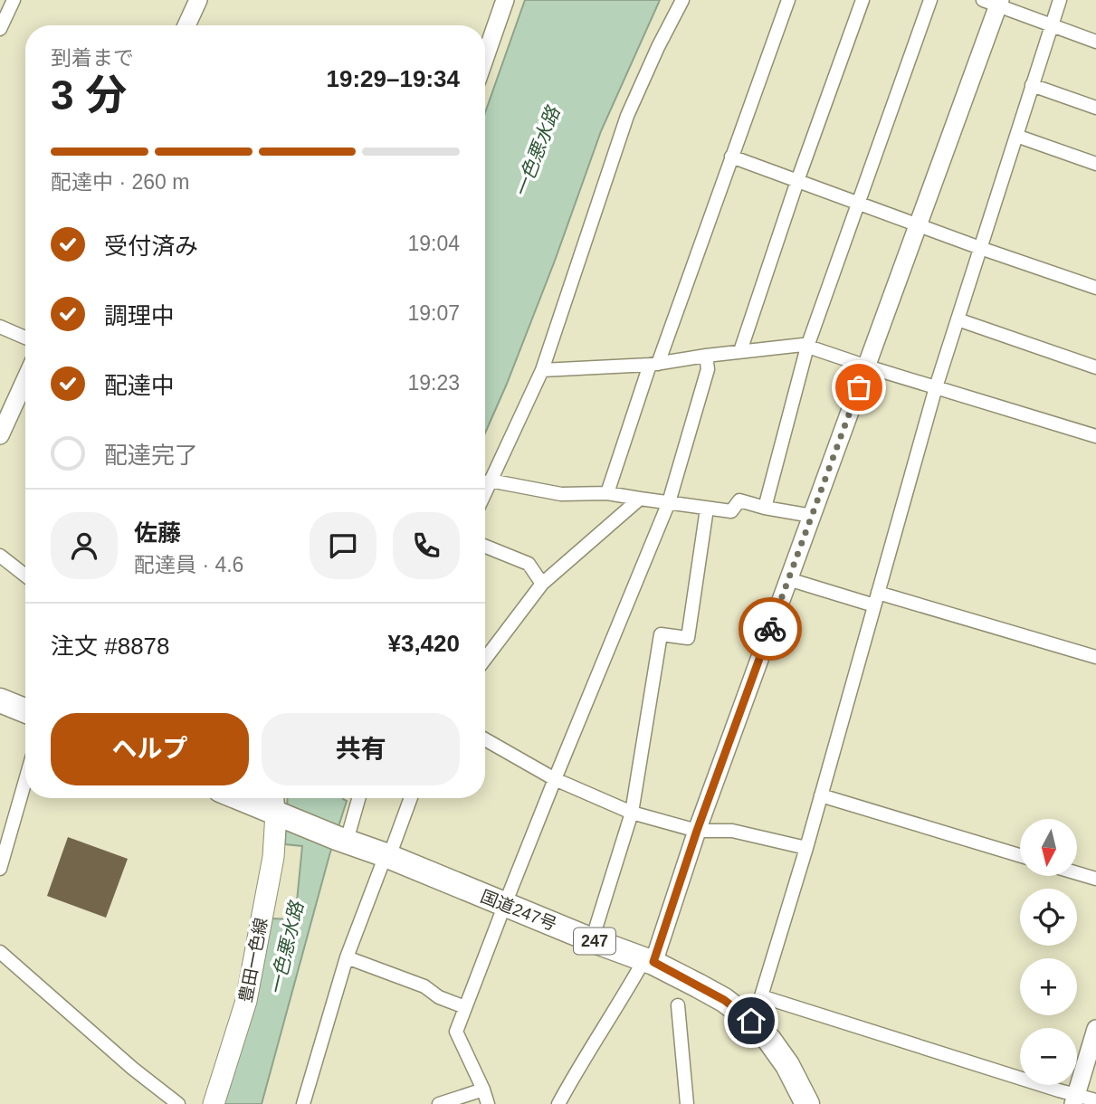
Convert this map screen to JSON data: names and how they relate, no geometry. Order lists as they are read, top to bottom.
{
  "streets": {
    "highway": ["国道247号", "247"],
    "main road": ["豊田一色線"]
  },
  "crossings": [
    ["国道247号", "豊田一色線"]
  ],
  "water": ["一色悪水路"],
  "north": "bottom",
  "page": {
    "heading": ["3 分", "到着まで", "19:29–19:34"],
    "panel": [
      "佐藤",
      "配達員 · 4.6",
      "注文 #8878",
      "¥3,420"
    ],
    "bar": "配達中 · 260 m",
    "list": [
      ["受付済み", "19:04"],
      ["調理中", "19:07"],
      ["配達中", "19:23"],
      "配達完了"
    ],
    "buttons": ["ヘルプ", "共有"],
    "map_buttons": ["+", "−"]
  }
}
